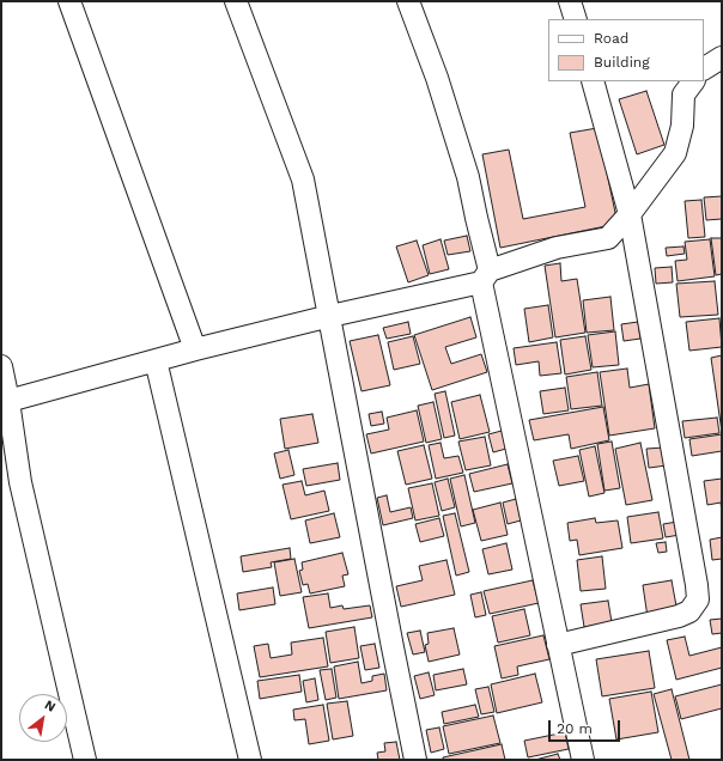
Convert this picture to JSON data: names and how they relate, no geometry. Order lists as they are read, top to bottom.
{
  "legend": ["Road", "Building"],
  "scale_bar": "20 m",
  "north": "top right"
}
